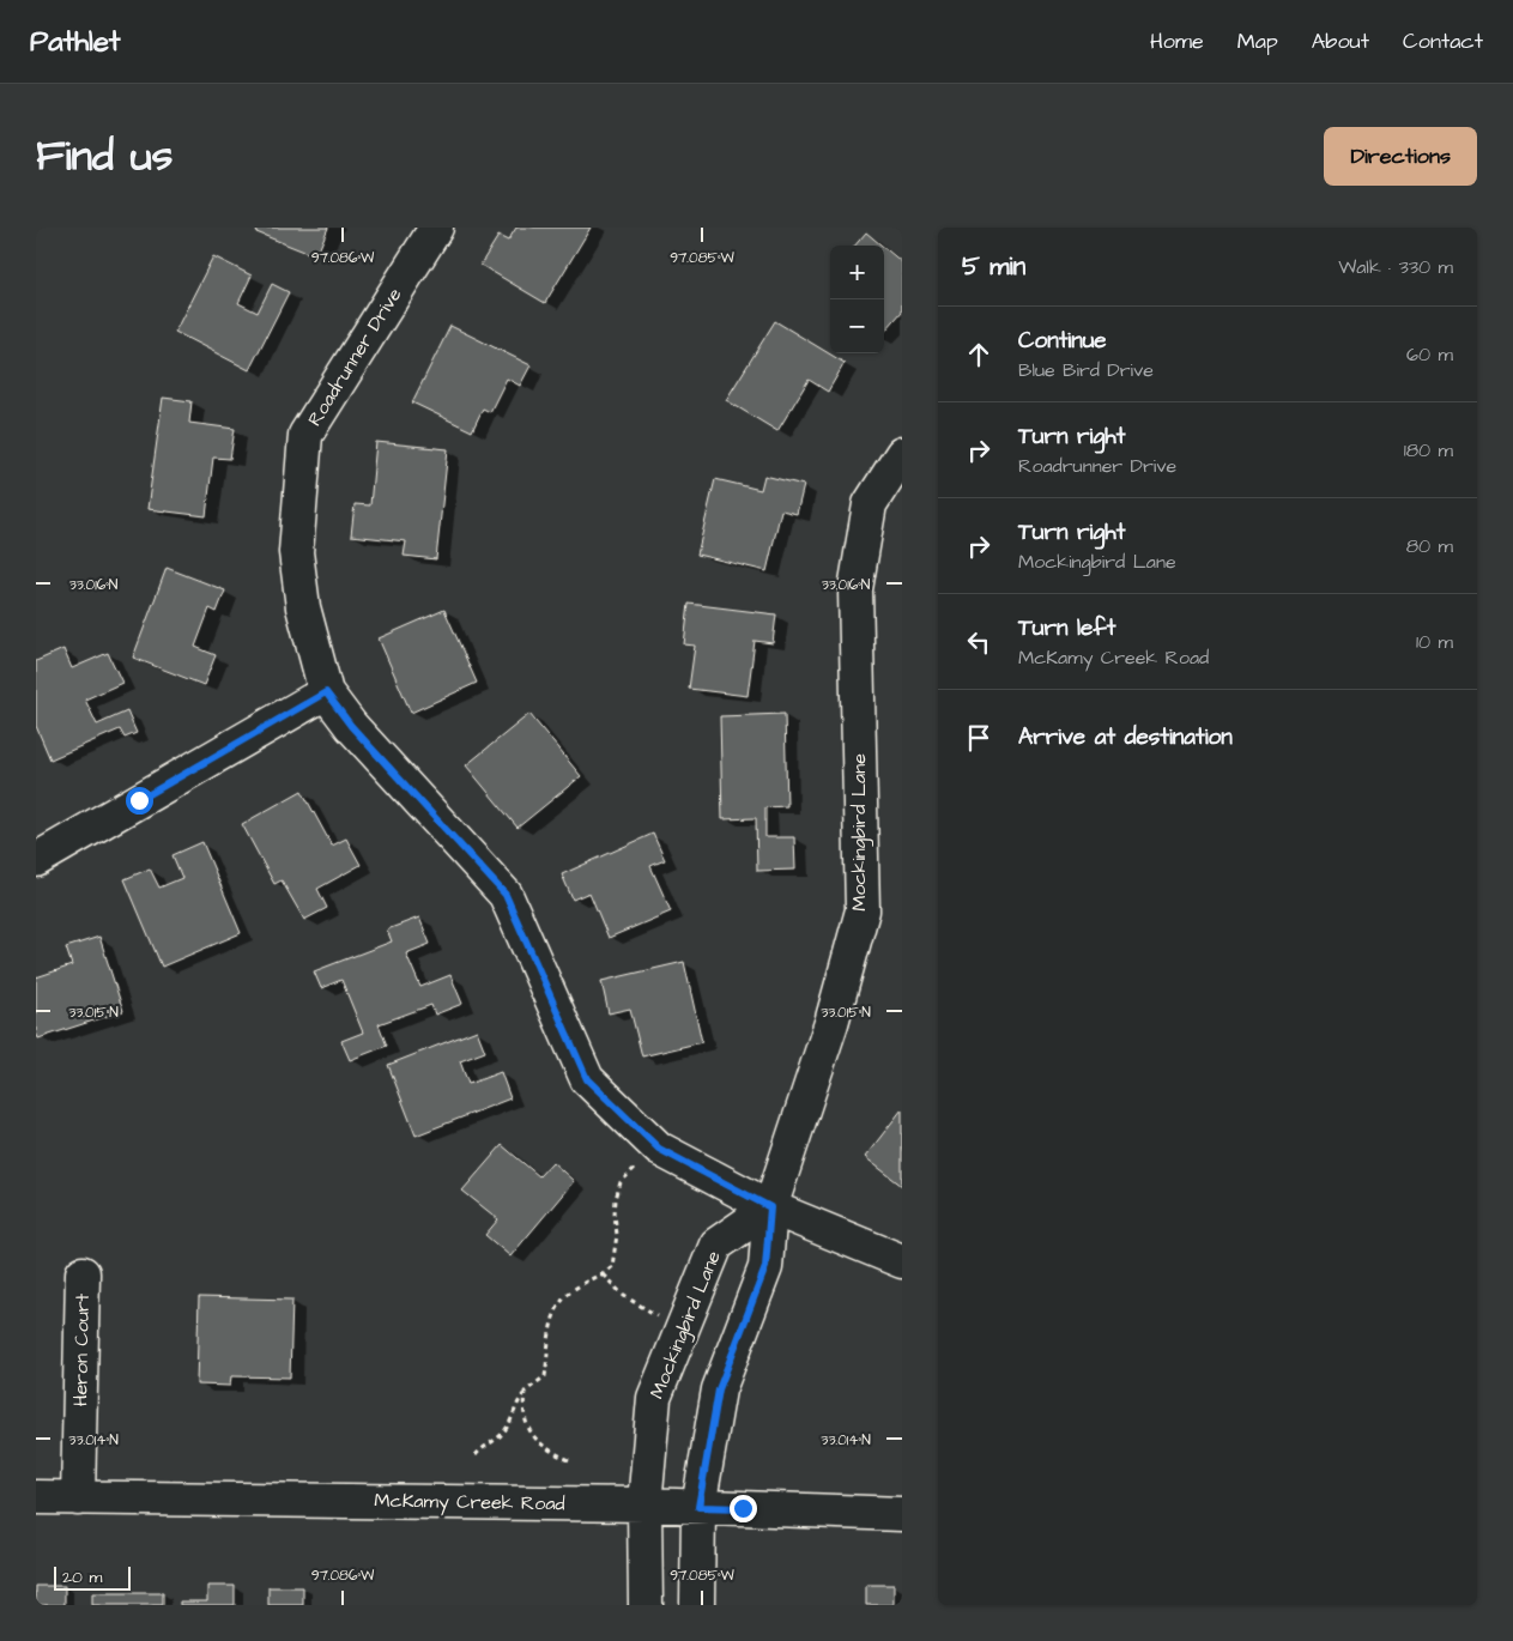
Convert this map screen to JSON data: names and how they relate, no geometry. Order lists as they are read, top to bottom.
{
  "streets": {
    "street": [
      "Roadrunner Drive",
      "Mockingbird Lane",
      "Heron Court",
      "McKamy Creek Road"
    ]
  },
  "crossings": [
    ["Roadrunner Drive", "Mockingbird Lane"],
    ["Mockingbird Lane", "McKamy Creek Road"],
    ["Heron Court", "McKamy Creek Road"]
  ],
  "scale_bar": "20 m",
  "page": {
    "header": "Pathlet",
    "nav": [
      "Home",
      "Map",
      "About",
      "Contact"
    ],
    "title": "Find us",
    "buttons": "Directions",
    "heading": ["5 min", "Walk · 330 m"],
    "map_buttons": ["+", "−"],
    "list": [
      ["Continue", "Blue Bird Drive", "60 m"],
      ["Turn right", "Roadrunner Drive", "180 m"],
      ["Turn right", "Mockingbird Lane", "80 m"],
      ["Turn left", "McKamy Creek Road", "10 m"],
      "Arrive at destination"
    ],
    "scale": "20 m"
  },
  "coordinates": [
    "97.086°W",
    "97.085°W",
    "33.016°N",
    "33.015°N",
    "33.014°N"
  ]
}
